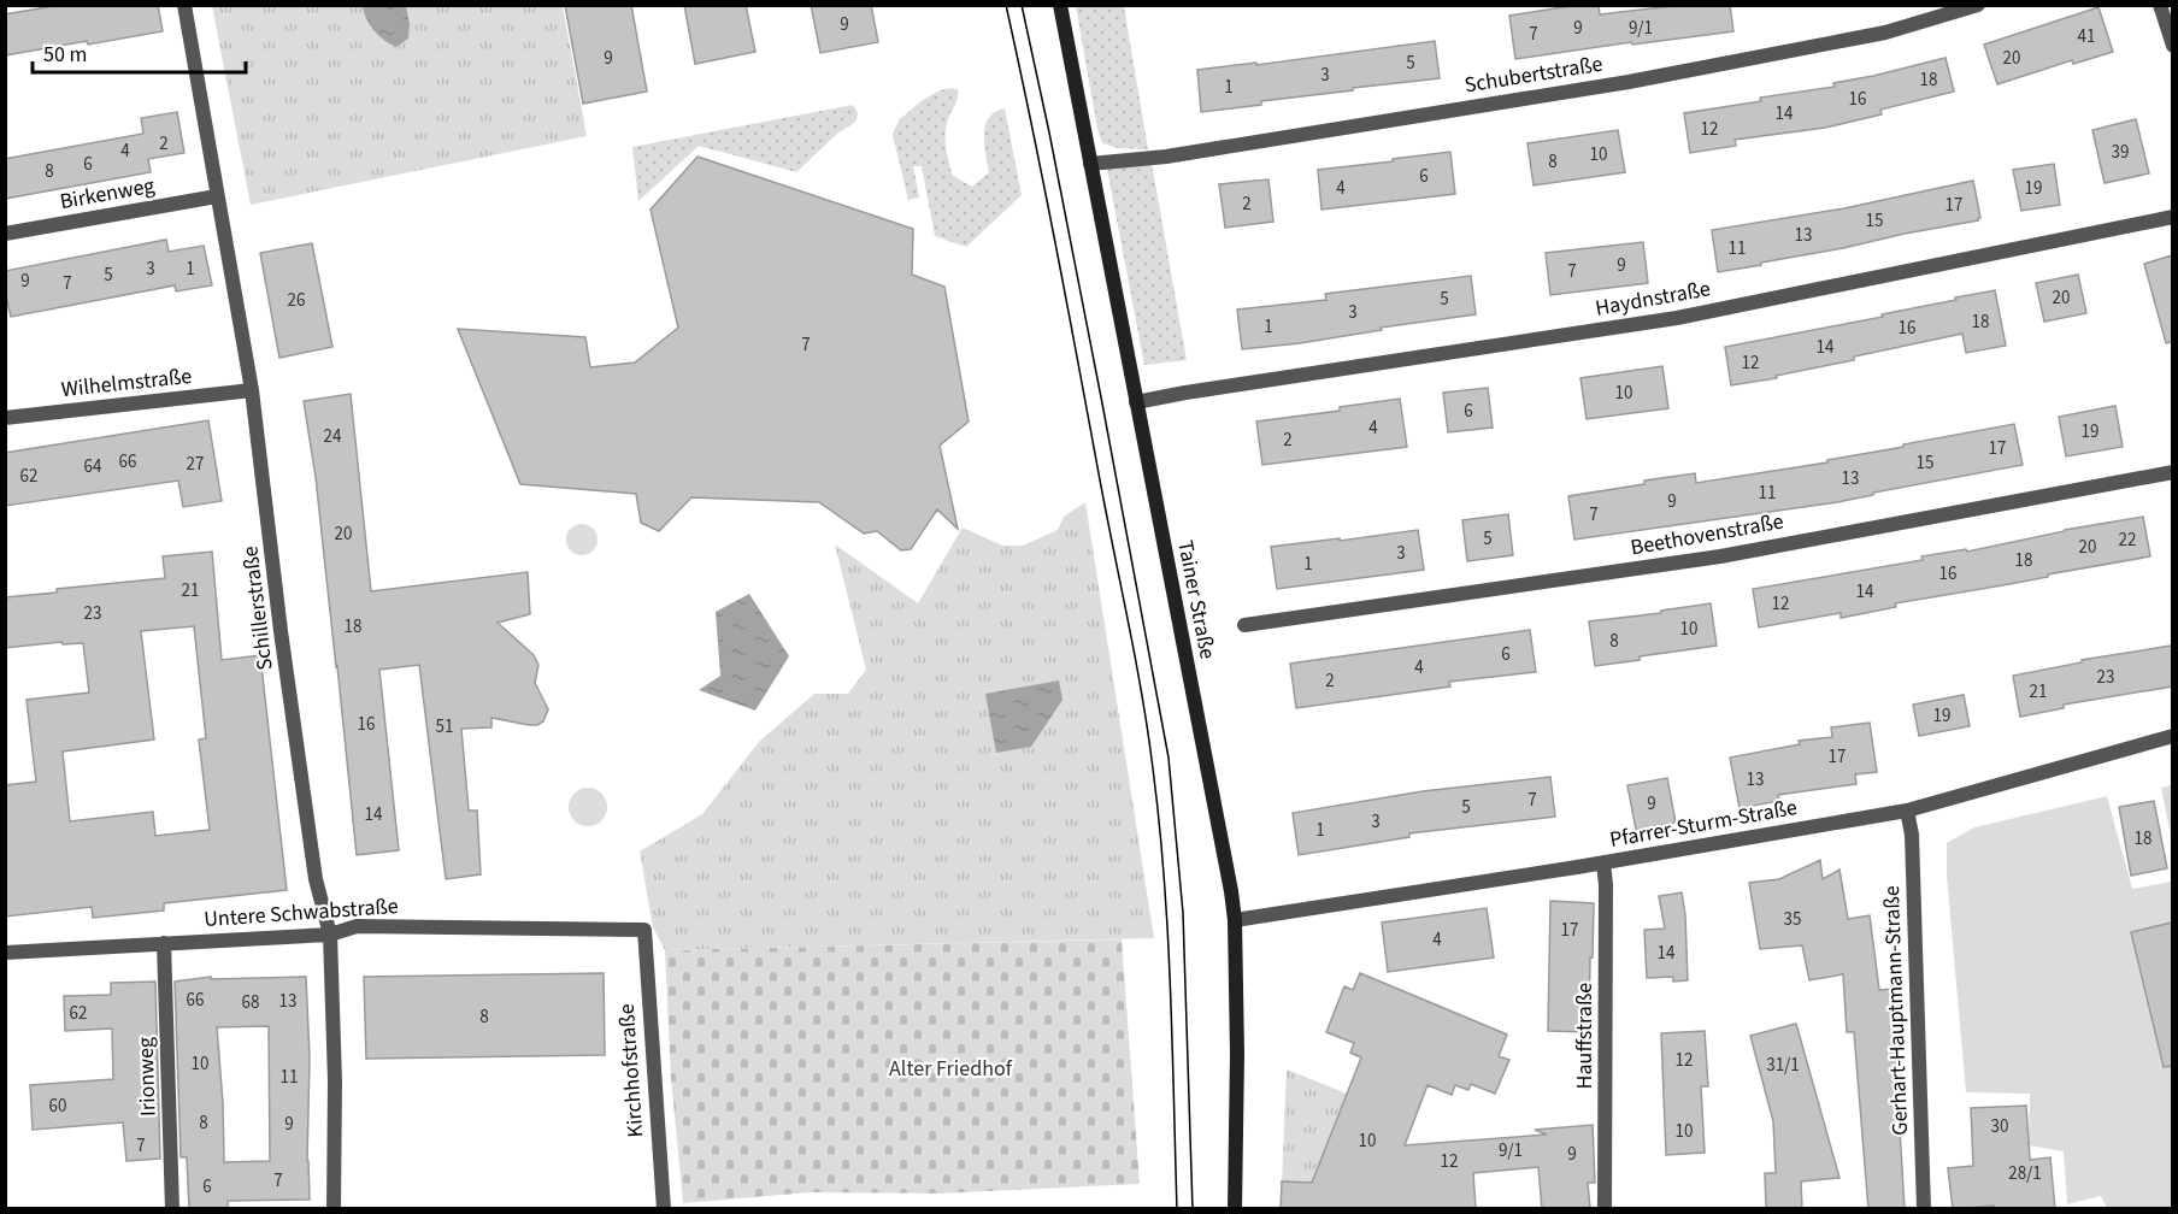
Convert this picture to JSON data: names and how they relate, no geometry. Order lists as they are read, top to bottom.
{
  "streets": {
    "street": [
      "Schubertstraße",
      "Birkenweg",
      "Haydnstraße",
      "Wilhelmstraße",
      "Beethovenstraße",
      "Tainer Straße",
      "Schillerstraße",
      "Pfarrer-Sturm-Straße",
      "Untere Schwabstraße",
      "Gerhart-Hauptmann-Straße",
      "Hauffstraße",
      "Kirchhofstraße",
      "Irionweg"
    ]
  },
  "crossings": [
    ["Schubertstraße", "Tainer Straße"],
    ["Birkenweg", "Schillerstraße"],
    ["Haydnstraße", "Tainer Straße"],
    ["Wilhelmstraße", "Schillerstraße"],
    ["Tainer Straße", "Pfarrer-Sturm-Straße"],
    ["Schillerstraße", "Untere Schwabstraße"],
    ["Pfarrer-Sturm-Straße", "Gerhart-Hauptmann-Straße"],
    ["Pfarrer-Sturm-Straße", "Hauffstraße"],
    ["Untere Schwabstraße", "Kirchhofstraße"],
    ["Untere Schwabstraße", "Irionweg"]
  ],
  "parks": ["Alter Friedhof"],
  "house_numbers": [
    "9",
    "9",
    "9/1",
    "7",
    "41",
    "9",
    "20",
    "5",
    "3",
    "18",
    "1",
    "16",
    "14",
    "12",
    "2",
    "4",
    "39",
    "10",
    "8",
    "6",
    "8",
    "6",
    "4",
    "19",
    "2",
    "17",
    "15",
    "13",
    "11",
    "9",
    "3",
    "1",
    "7",
    "5",
    "9",
    "7",
    "20",
    "5",
    "26",
    "3",
    "18",
    "1",
    "16",
    "7",
    "14",
    "12",
    "10",
    "6",
    "4",
    "19",
    "24",
    "2",
    "17",
    "66",
    "15",
    "27",
    "64",
    "62",
    "13",
    "11",
    "9",
    "7",
    "20",
    "5",
    "22",
    "20",
    "3",
    "18",
    "1",
    "16",
    "21",
    "14",
    "12",
    "23",
    "18",
    "10",
    "8",
    "6",
    "4",
    "23",
    "2",
    "21",
    "19",
    "16",
    "51",
    "17",
    "13",
    "7",
    "9",
    "5",
    "14",
    "3",
    "1",
    "18",
    "35",
    "17",
    "4",
    "14",
    "66",
    "13",
    "68",
    "62",
    "8",
    "12",
    "10",
    "31/1",
    "11",
    "60",
    "8",
    "9",
    "30",
    "10",
    "10",
    "7",
    "9/1",
    "9",
    "12",
    "28/1",
    "7",
    "6"
  ],
  "scale_bar": "50 m"
}
